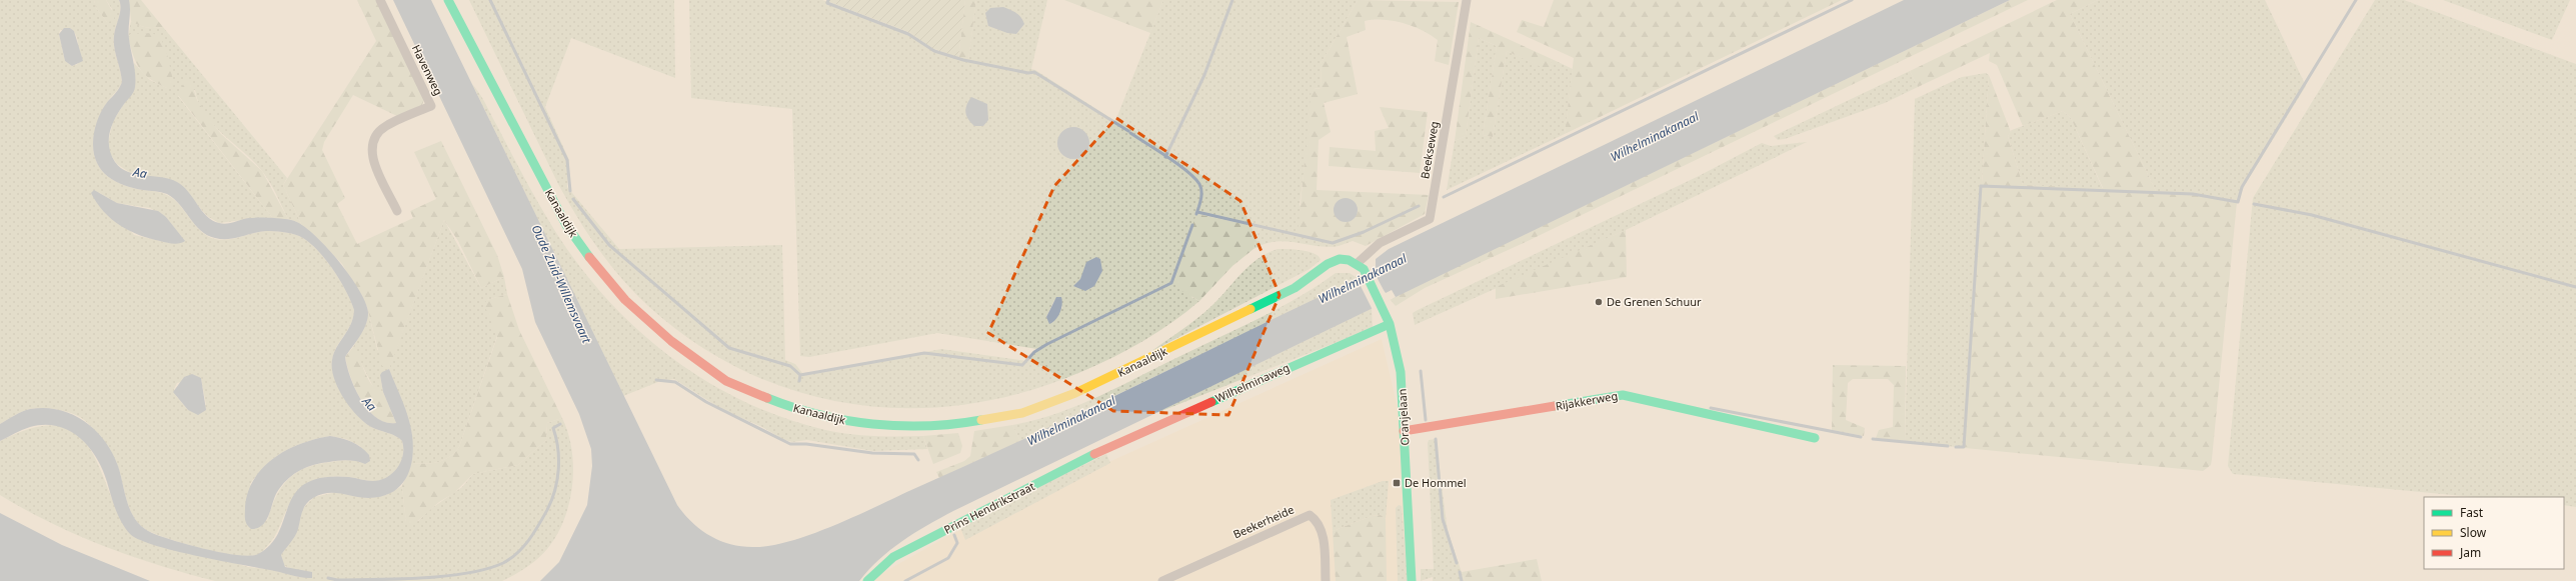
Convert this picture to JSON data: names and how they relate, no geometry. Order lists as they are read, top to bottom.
{
  "streets": {
    "main road": [
      "Kanaaldijk",
      "Wilhelminaweg",
      "Rijakkerweg",
      "Oranjelaan",
      "Prins Hendrikstraat"
    ],
    "street": ["Havenweg", "Beekseweg", "Beekerheide"]
  },
  "crossings": [
    ["Beekseweg", "Kanaaldijk"],
    ["Beekseweg", "Oranjelaan"],
    ["Kanaaldijk", "Oranjelaan"],
    ["Wilhelminaweg", "Oranjelaan"],
    ["Wilhelminaweg", "Prins Hendrikstraat"],
    ["Rijakkerweg", "Oranjelaan"]
  ],
  "water": ["Wilhelminakanaal", "Aa", "Oude Zuid-Willemsvaart"],
  "places": {
    "other": ["De Grenen Schuur"],
    "transit": ["De Hommel"]
  },
  "legend": ["Fast", "Slow", "Jam"]
}
